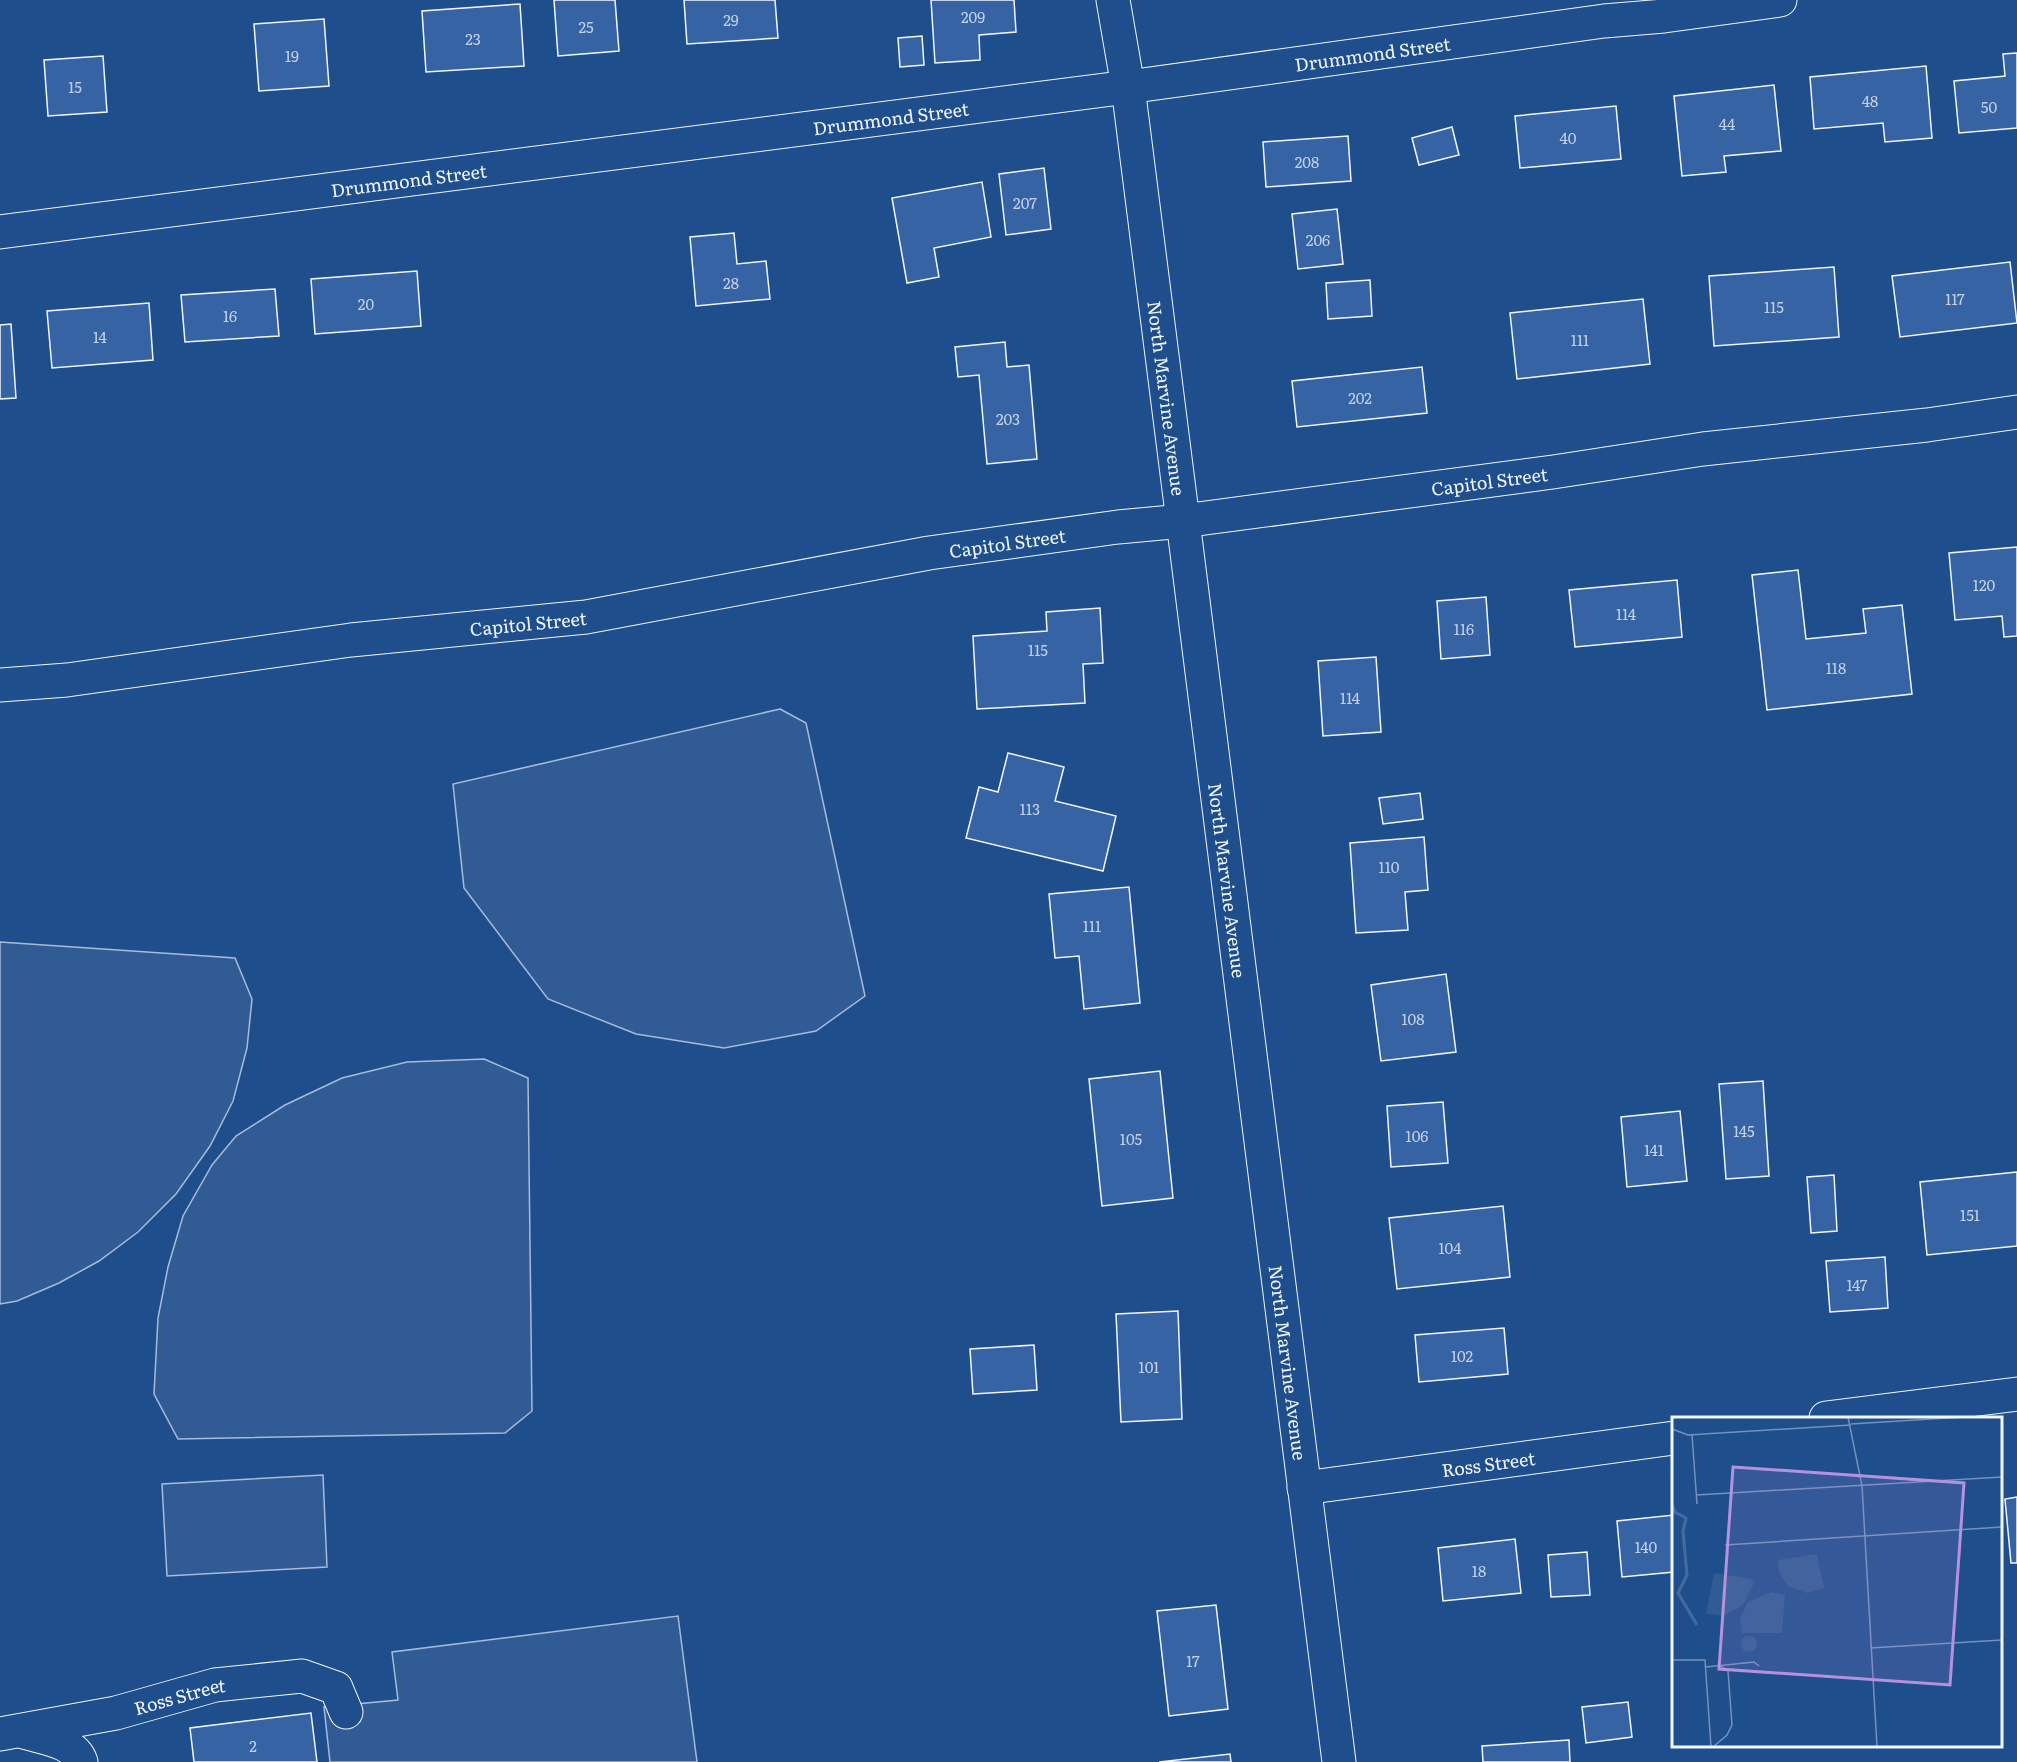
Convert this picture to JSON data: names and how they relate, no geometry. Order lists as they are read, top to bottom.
{
  "streets": {
    "street": [
      "Drummond Street",
      "North Marvine Avenue",
      "Capitol Street",
      "Ross Street"
    ]
  },
  "crossings": [
    ["Drummond Street", "North Marvine Avenue"],
    ["North Marvine Avenue", "Capitol Street"],
    ["North Marvine Avenue", "Ross Street"]
  ],
  "house_numbers": [
    "209",
    "29",
    "25",
    "23",
    "19",
    "15",
    "48",
    "50",
    "44",
    "40",
    "208",
    "207",
    "206",
    "28",
    "117",
    "20",
    "115",
    "16",
    "14",
    "111",
    "202",
    "203",
    "120",
    "114",
    "116",
    "115",
    "118",
    "114",
    "113",
    "110",
    "111",
    "108",
    "145",
    "106",
    "105",
    "141",
    "151",
    "104",
    "147",
    "102",
    "101",
    "140",
    "18",
    "17",
    "2"
  ]
}
